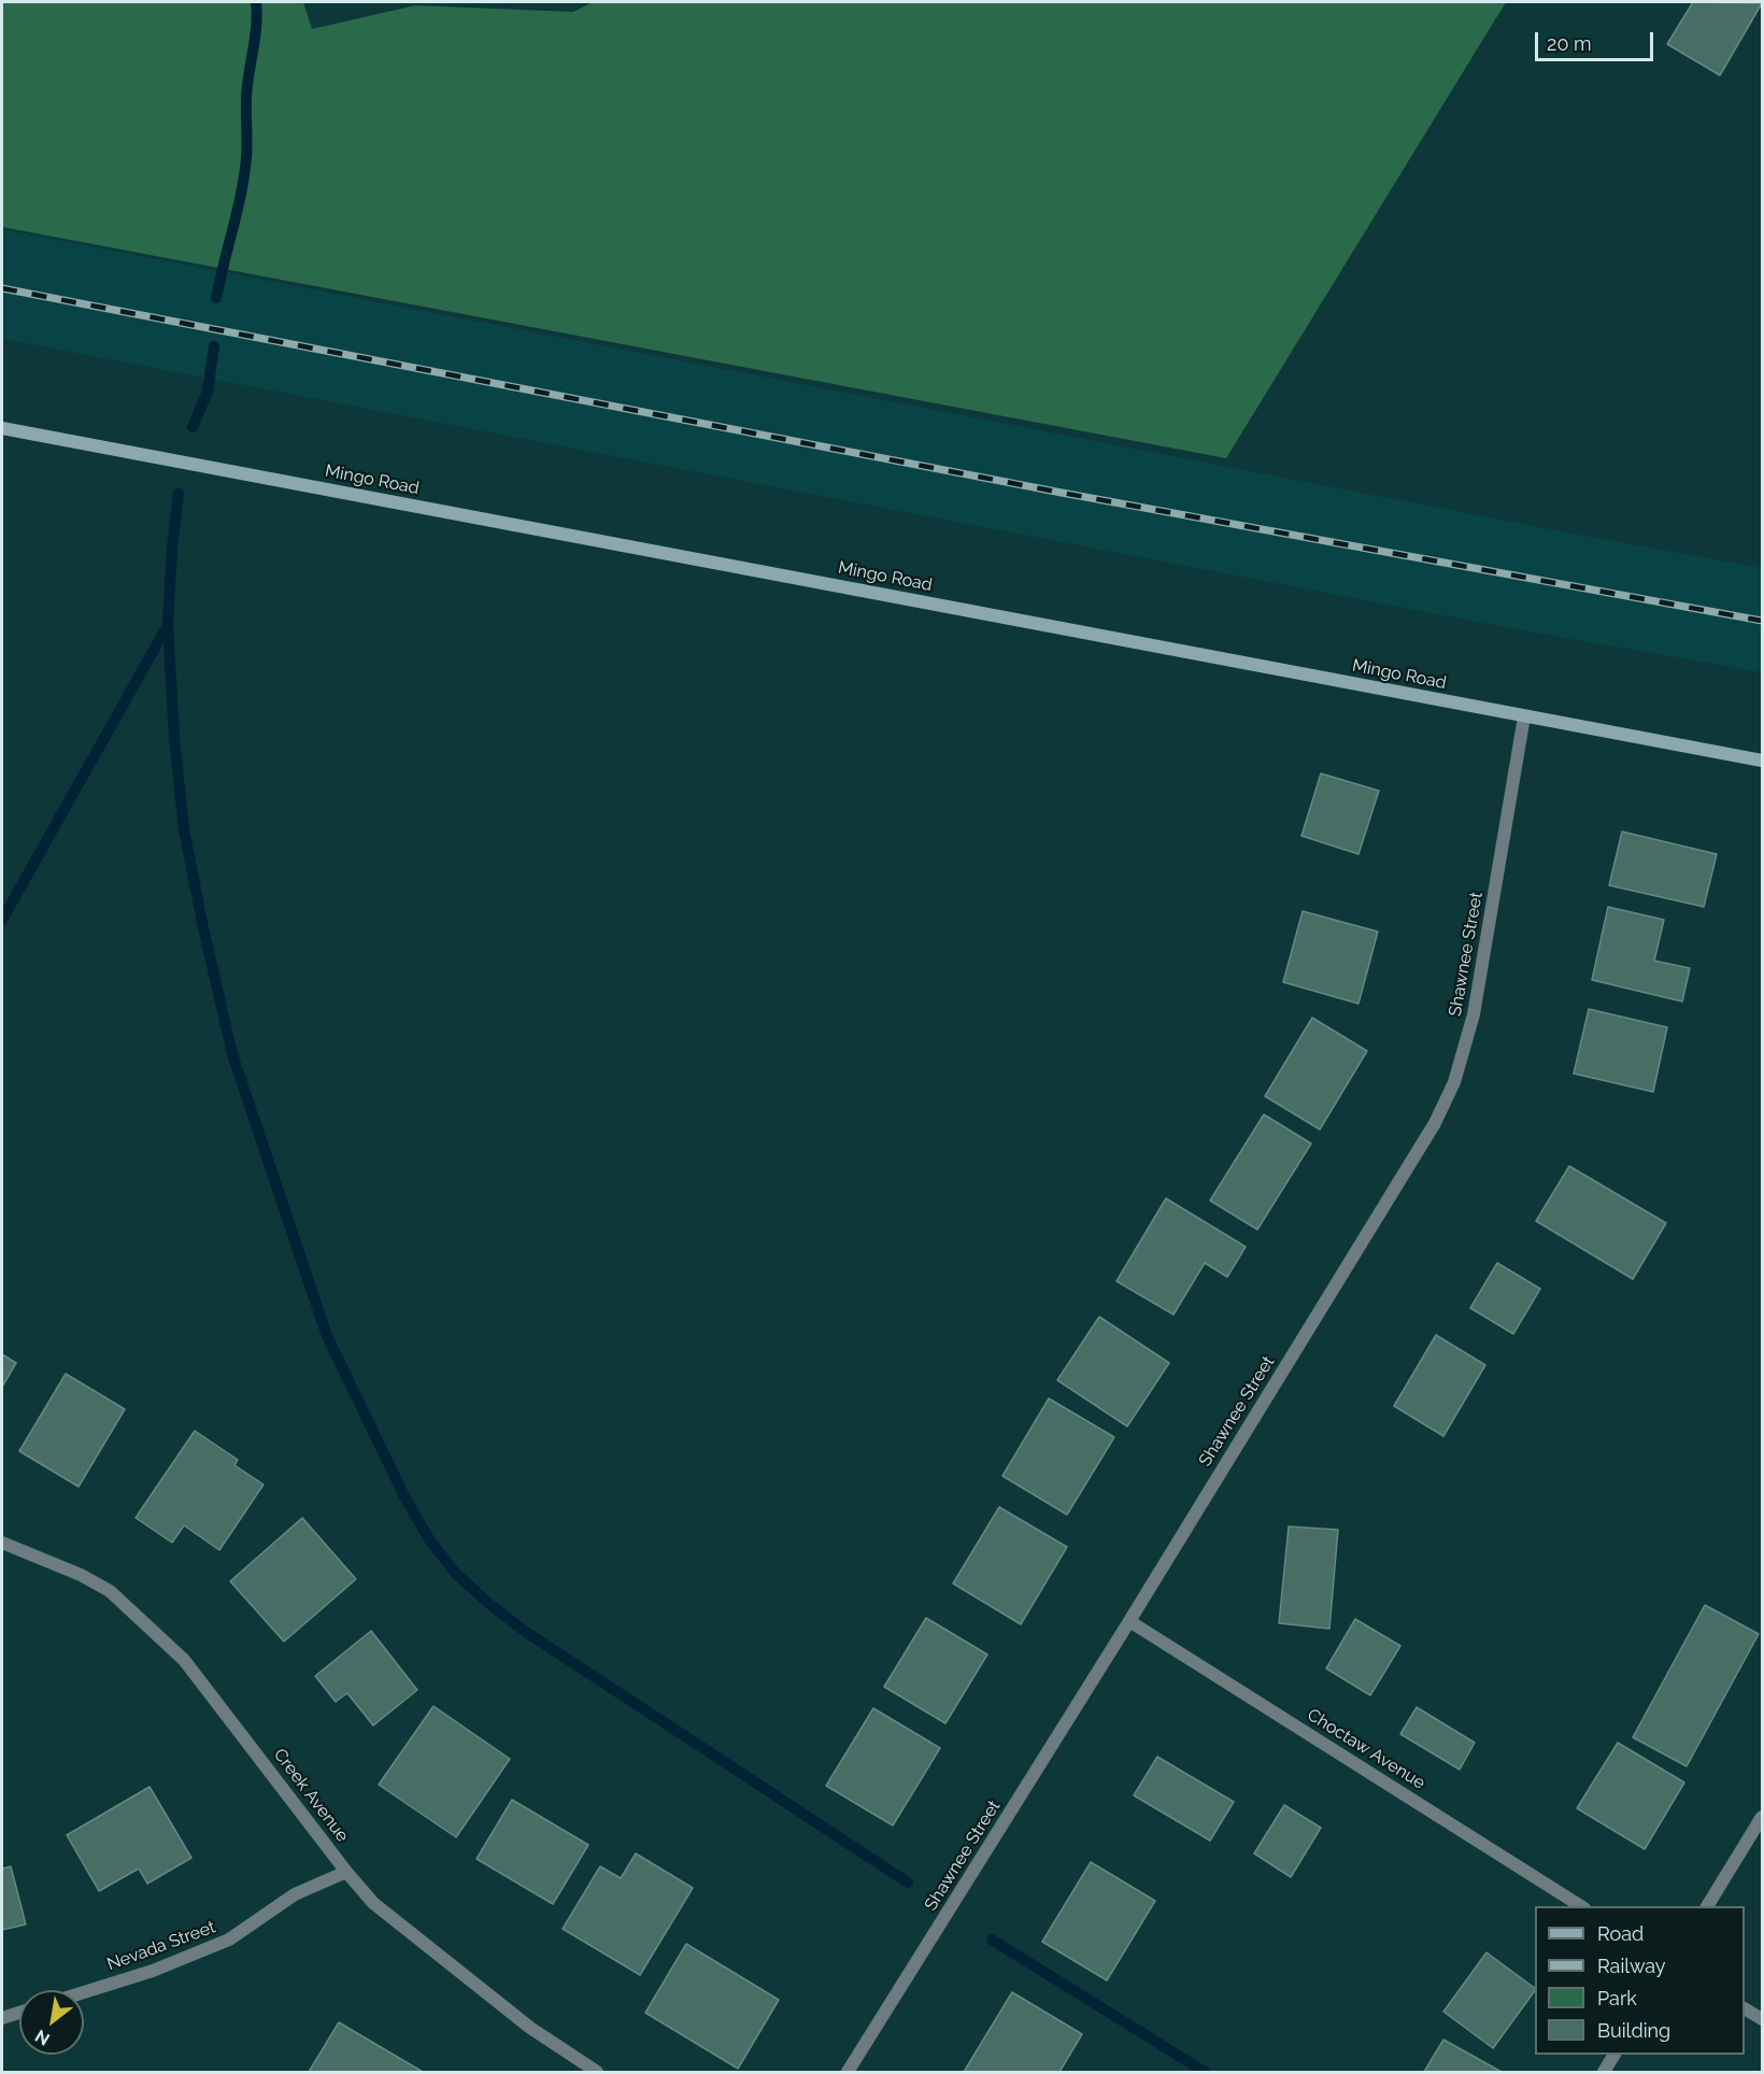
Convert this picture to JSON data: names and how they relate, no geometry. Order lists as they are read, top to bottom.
{
  "streets": {
    "street": [
      "Mingo Road",
      "Shawnee Street",
      "Choctaw Avenue",
      "Creek Avenue",
      "Nevada Street"
    ]
  },
  "crossings": [
    ["Mingo Road", "Shawnee Street"],
    ["Shawnee Street", "Choctaw Avenue"],
    ["Creek Avenue", "Nevada Street"]
  ],
  "legend": [
    "Road",
    "Railway",
    "Park",
    "Building"
  ],
  "scale_bar": "20 m",
  "north": "bottom left"
}
